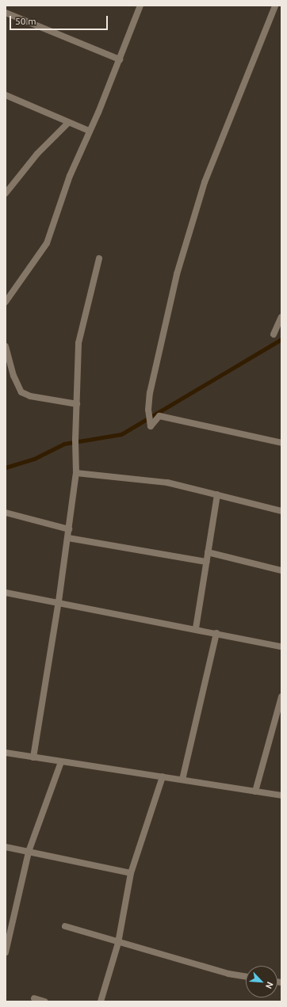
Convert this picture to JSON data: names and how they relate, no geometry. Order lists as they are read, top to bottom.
{
  "scale_bar": "50 m",
  "north": "bottom right"
}
